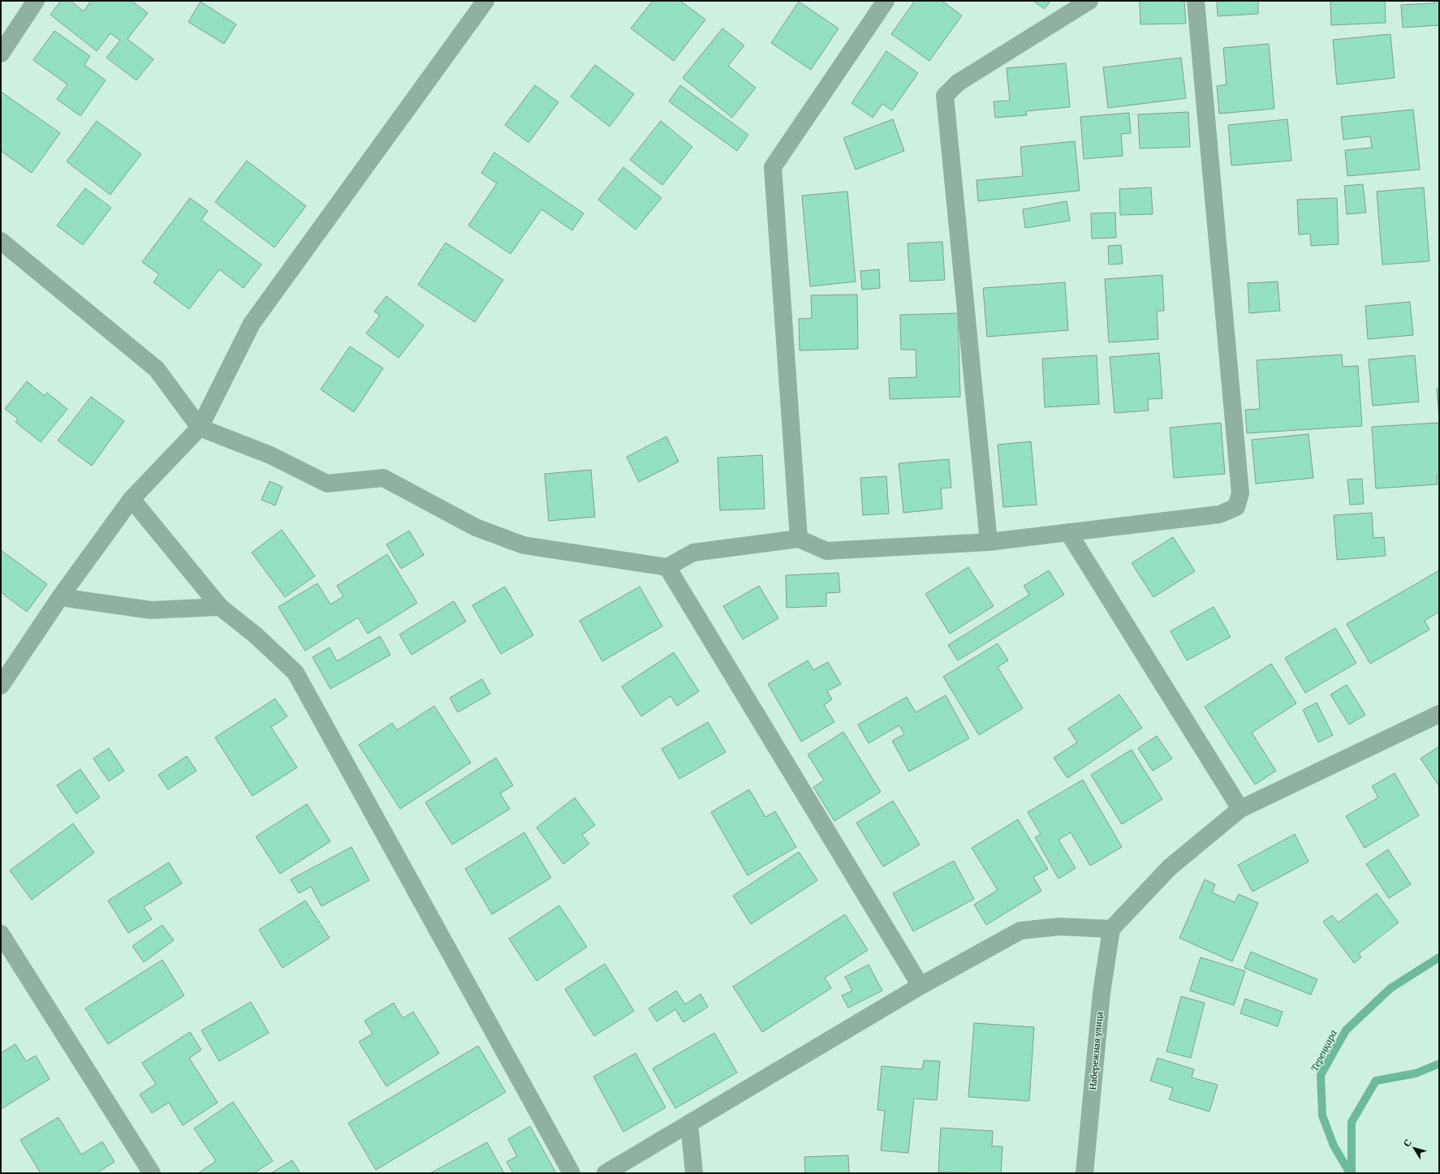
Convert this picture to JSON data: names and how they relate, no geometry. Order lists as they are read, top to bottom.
{
  "streets": {
    "street": ["Набережная улица"]
  },
  "water": ["Тереңқара"],
  "north": "top left"
}
